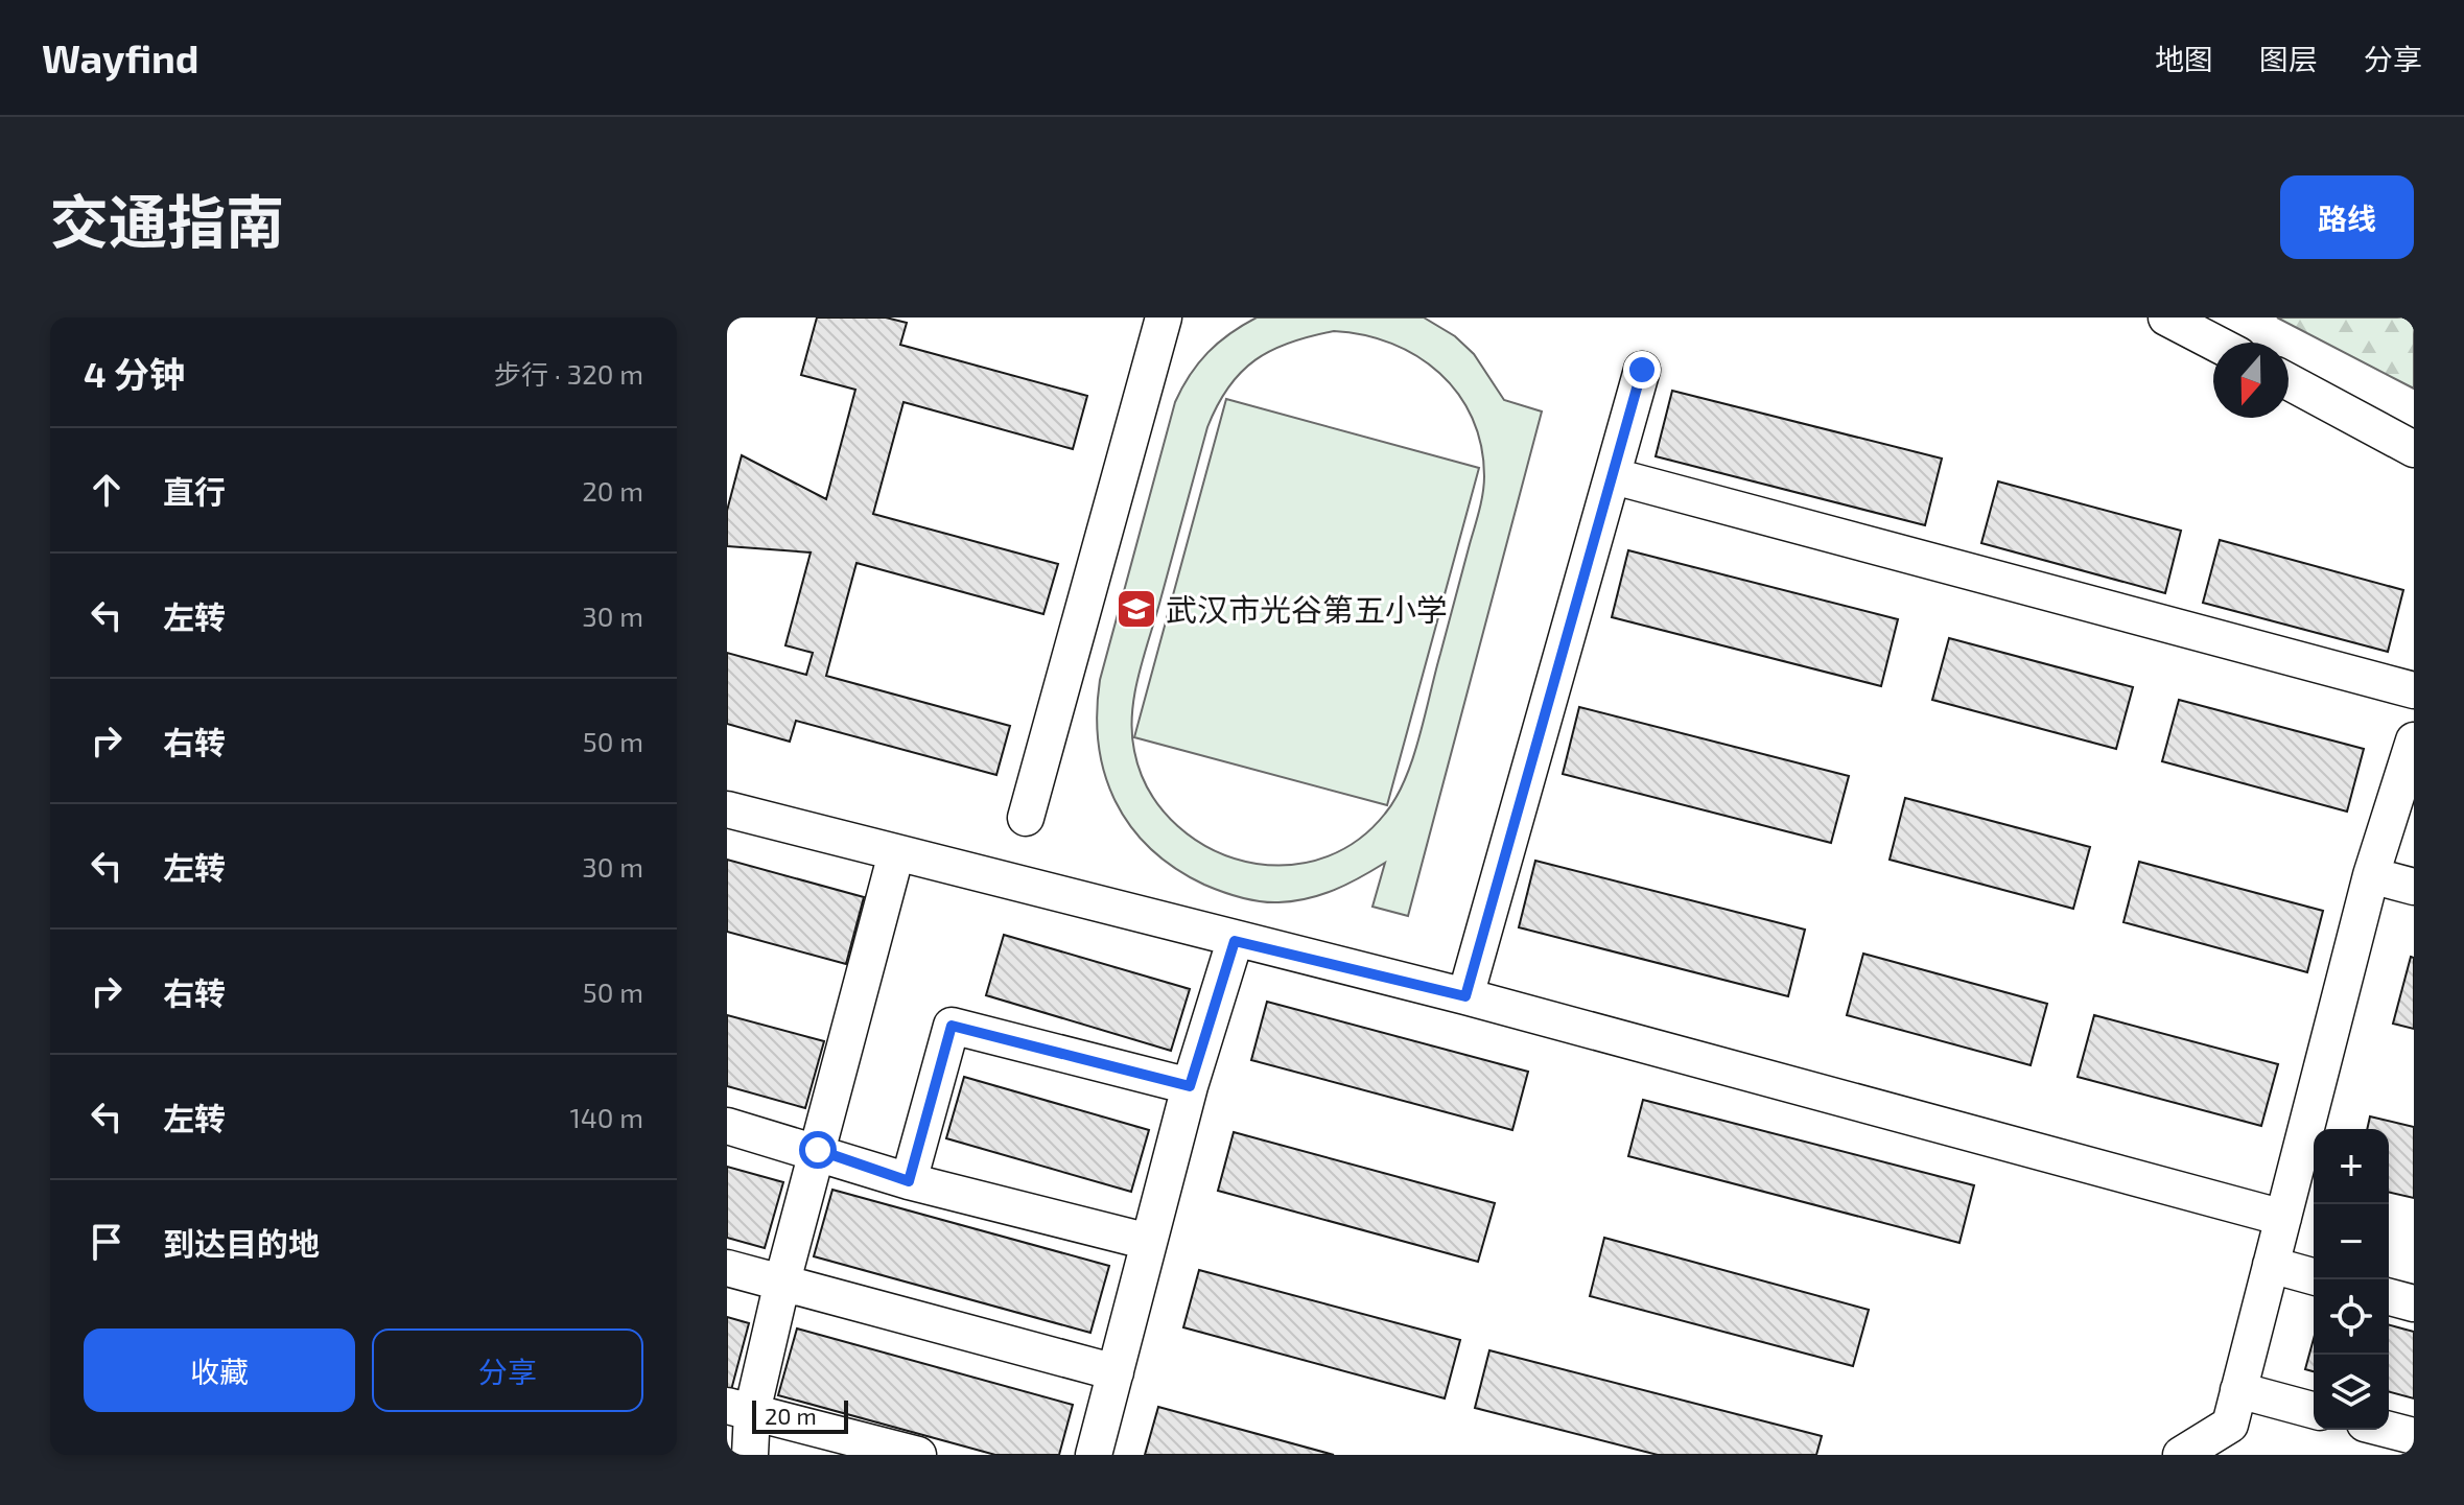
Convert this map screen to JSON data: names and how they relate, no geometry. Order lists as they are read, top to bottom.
{
  "places": {
    "school or university": ["武汉市光谷第五小学"]
  },
  "scale_bar": "20 m",
  "north": "bottom",
  "page": {
    "header": "Wayfind",
    "nav": ["地图", "图层", "分享"],
    "title": "交通指南",
    "buttons": [
      "路线",
      ["收藏", "分享"]
    ],
    "heading": ["4 分钟", "步行 · 320 m"],
    "list": [
      ["直行", "20 m"],
      ["左转", "30 m"],
      ["右转", "50 m"],
      ["左转", "30 m"],
      ["右转", "50 m"],
      ["左转", "140 m"],
      "到达目的地"
    ],
    "map_buttons": ["+", "−"],
    "scale": "20 m"
  }
}
